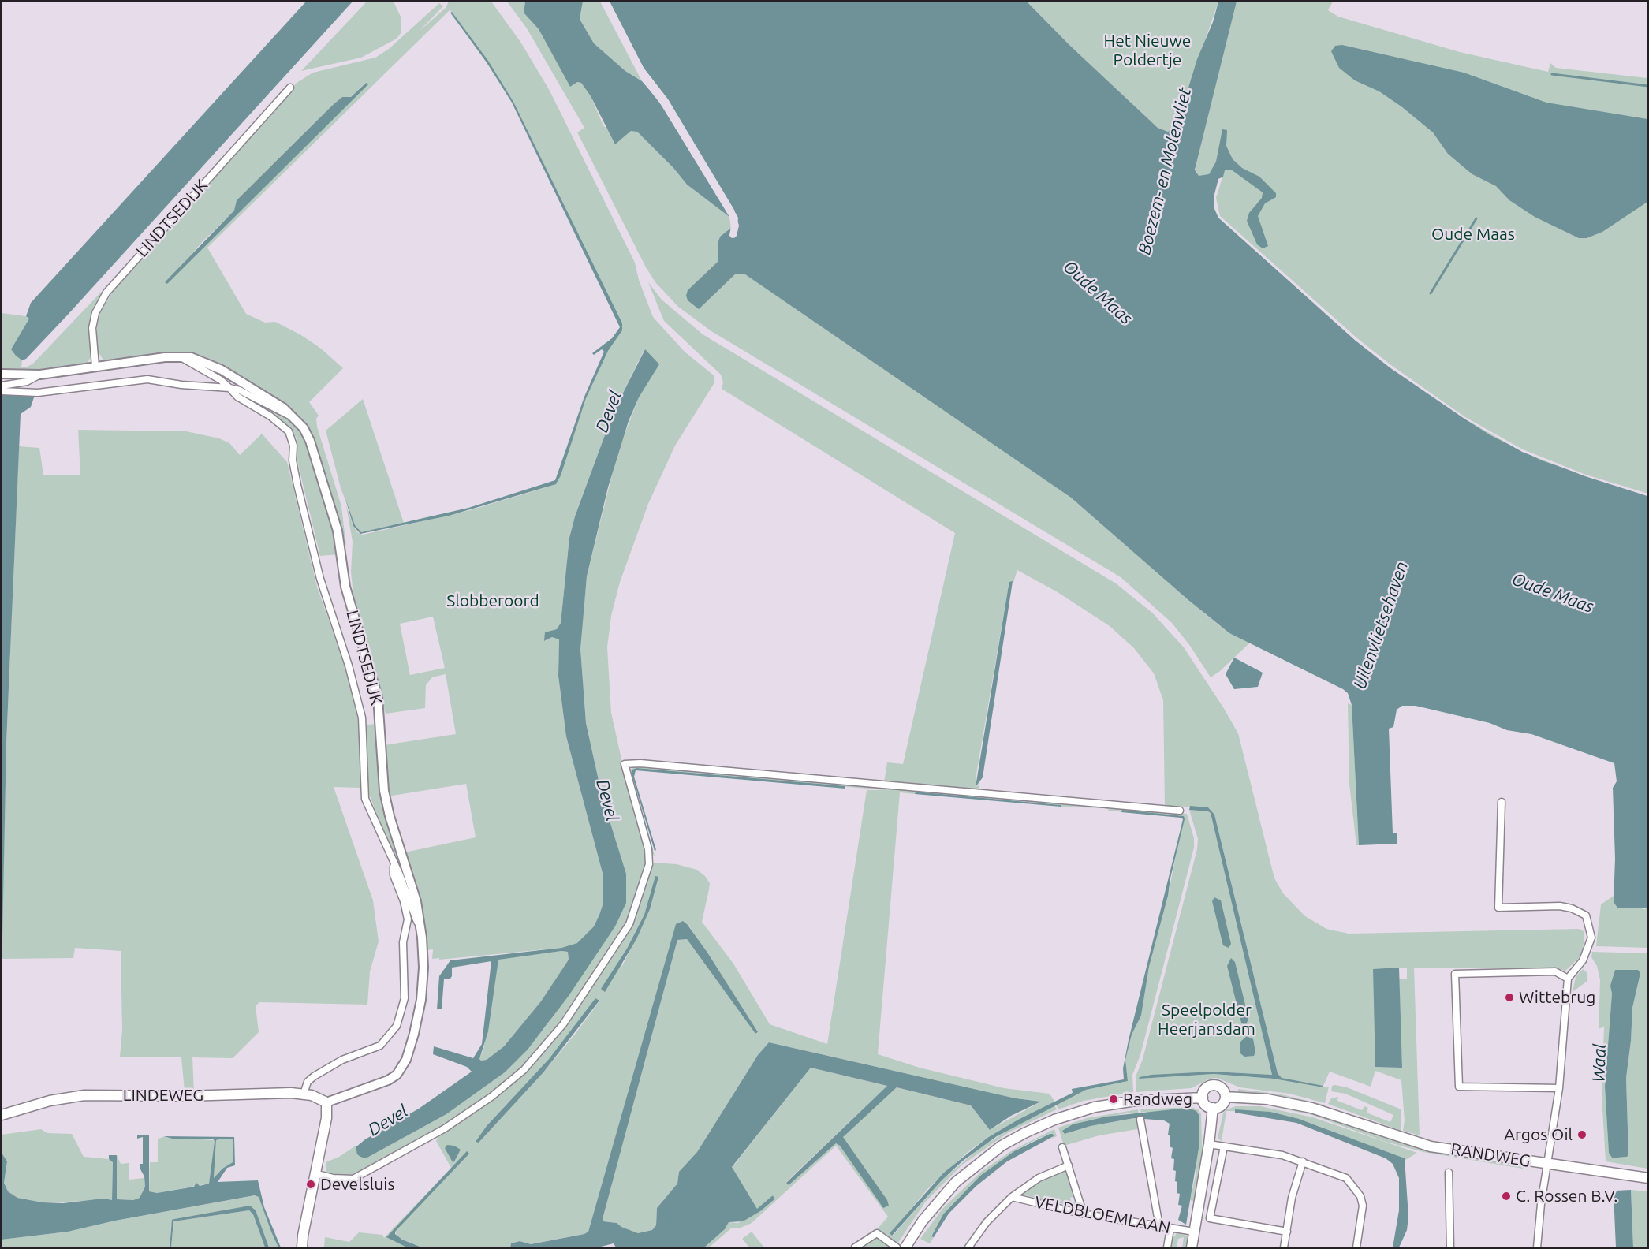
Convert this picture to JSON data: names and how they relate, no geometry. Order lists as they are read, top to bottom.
{
  "streets": {
    "main road": ["LINDEWEG", "RANDWEG"],
    "street": ["LINDTSEDIJK", "VELDBLOEMLAAN"]
  },
  "water": [
    "Boezem- en Molenvliet",
    "Oude Maas",
    "Devel",
    "Uilenvlietsehaven",
    "Waal"
  ],
  "parks": [
    "Het Nieuwe Poldertje",
    "Oude Maas",
    "Slobberoord",
    "Speelpolder Heerjansdam"
  ],
  "places": [
    "Wittebrug",
    "Randweg",
    "Argos Oil",
    "Develsluis",
    "C. Rossen B.V."
  ]
}
